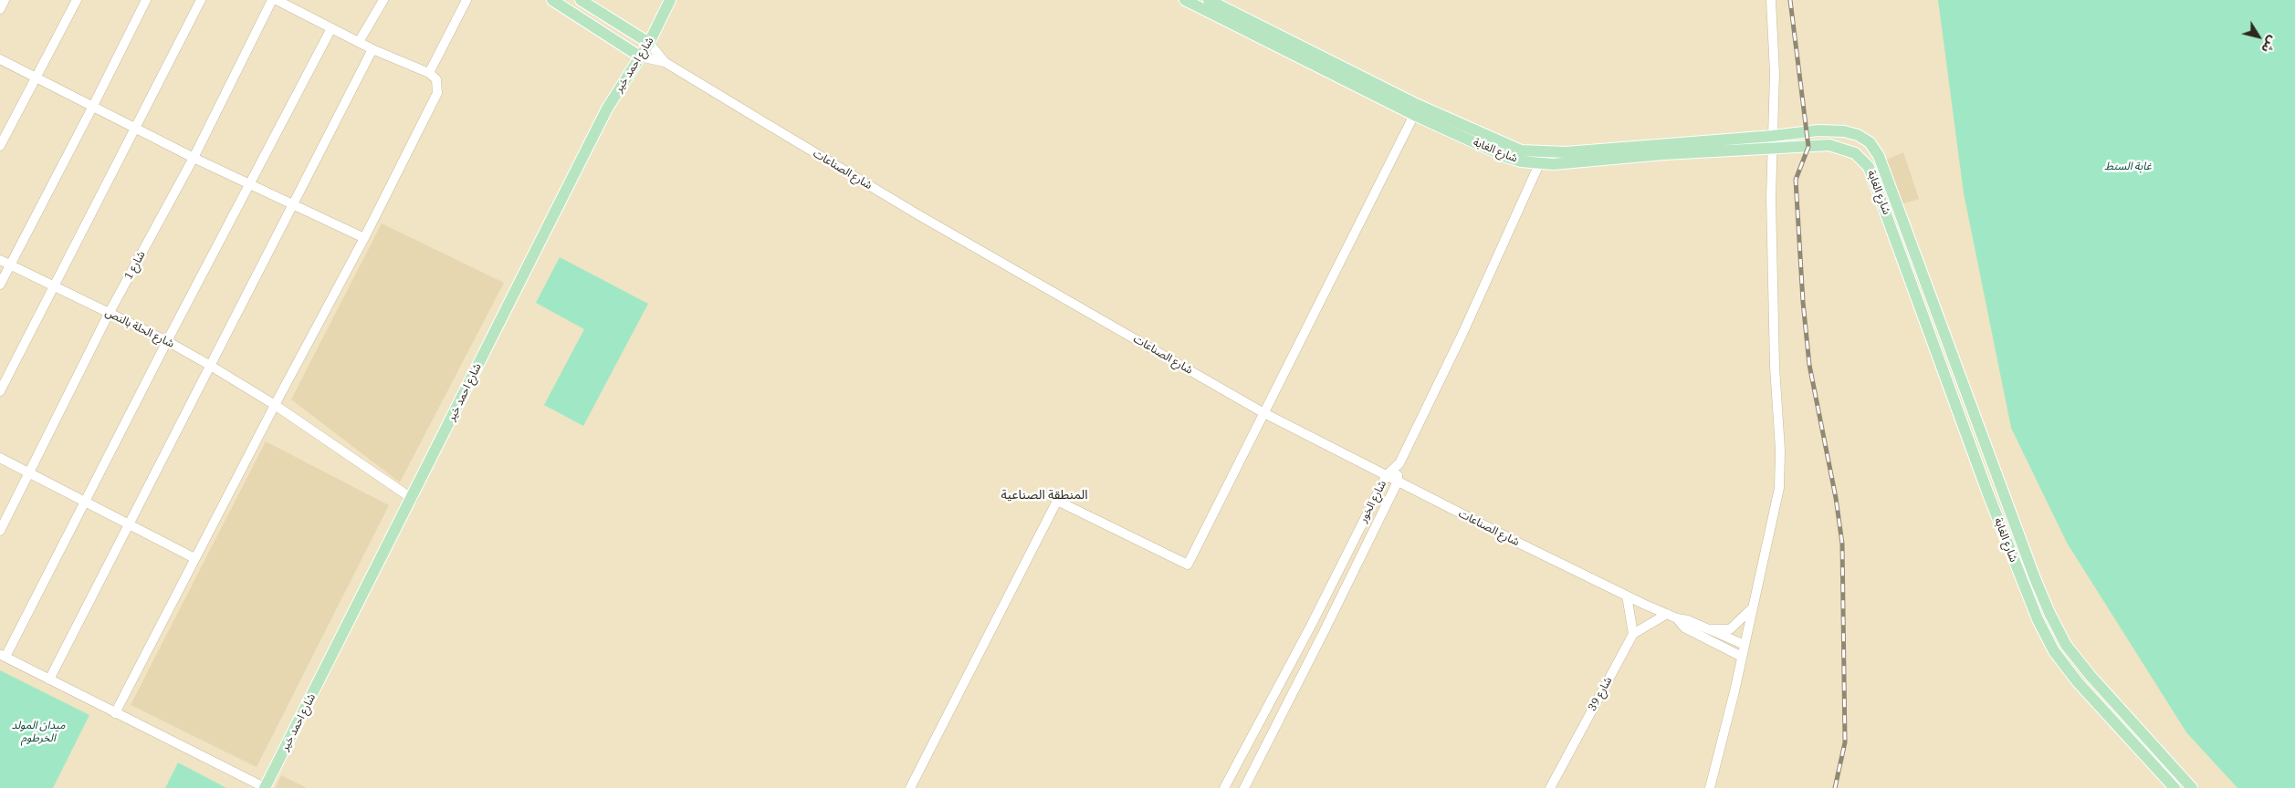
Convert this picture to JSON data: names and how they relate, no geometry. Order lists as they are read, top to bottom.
{
  "streets": {
    "main road": ["شارع احمد خير", "شارع الغابة"],
    "street": [
      "شارع الصناعات",
      "شارع 1",
      "شارع الحلة بالنص",
      "شارع الخور",
      "شارع 39"
    ]
  },
  "crossings": [
    ["شارع احمد خير", "شارع الحلة بالنص"],
    ["شارع الغابة", "شارع الخور"],
    ["شارع الصناعات", "شارع الخور"],
    ["شارع 1", "شارع الحلة بالنص"]
  ],
  "districts": ["المنطقة الصناعية"],
  "parks": ["غابة السنط", "ميدان المولد الخرطوم"],
  "north": "bottom right"
}
